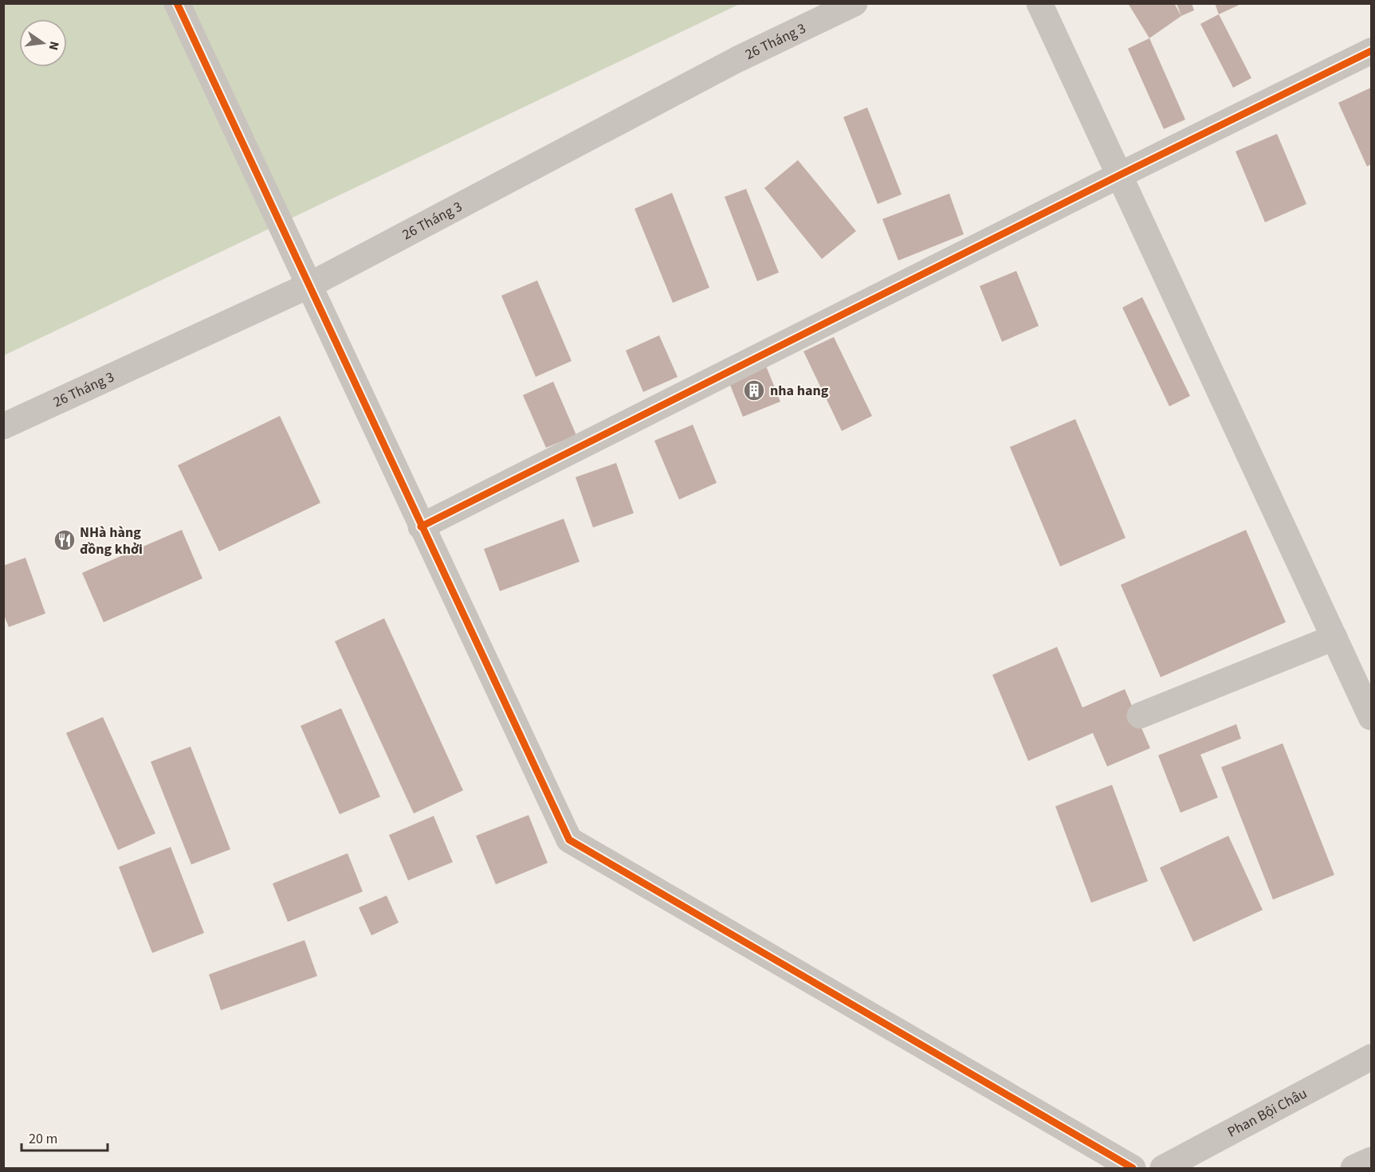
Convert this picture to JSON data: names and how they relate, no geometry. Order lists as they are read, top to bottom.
{
  "streets": {
    "street": ["26 Tháng 3", "Phan Bội Châu"]
  },
  "places": {
    "building": ["nha hang"],
    "restaurant": ["NHà hàng đồng khởi"]
  },
  "scale_bar": "20 m",
  "north": "right"
}
